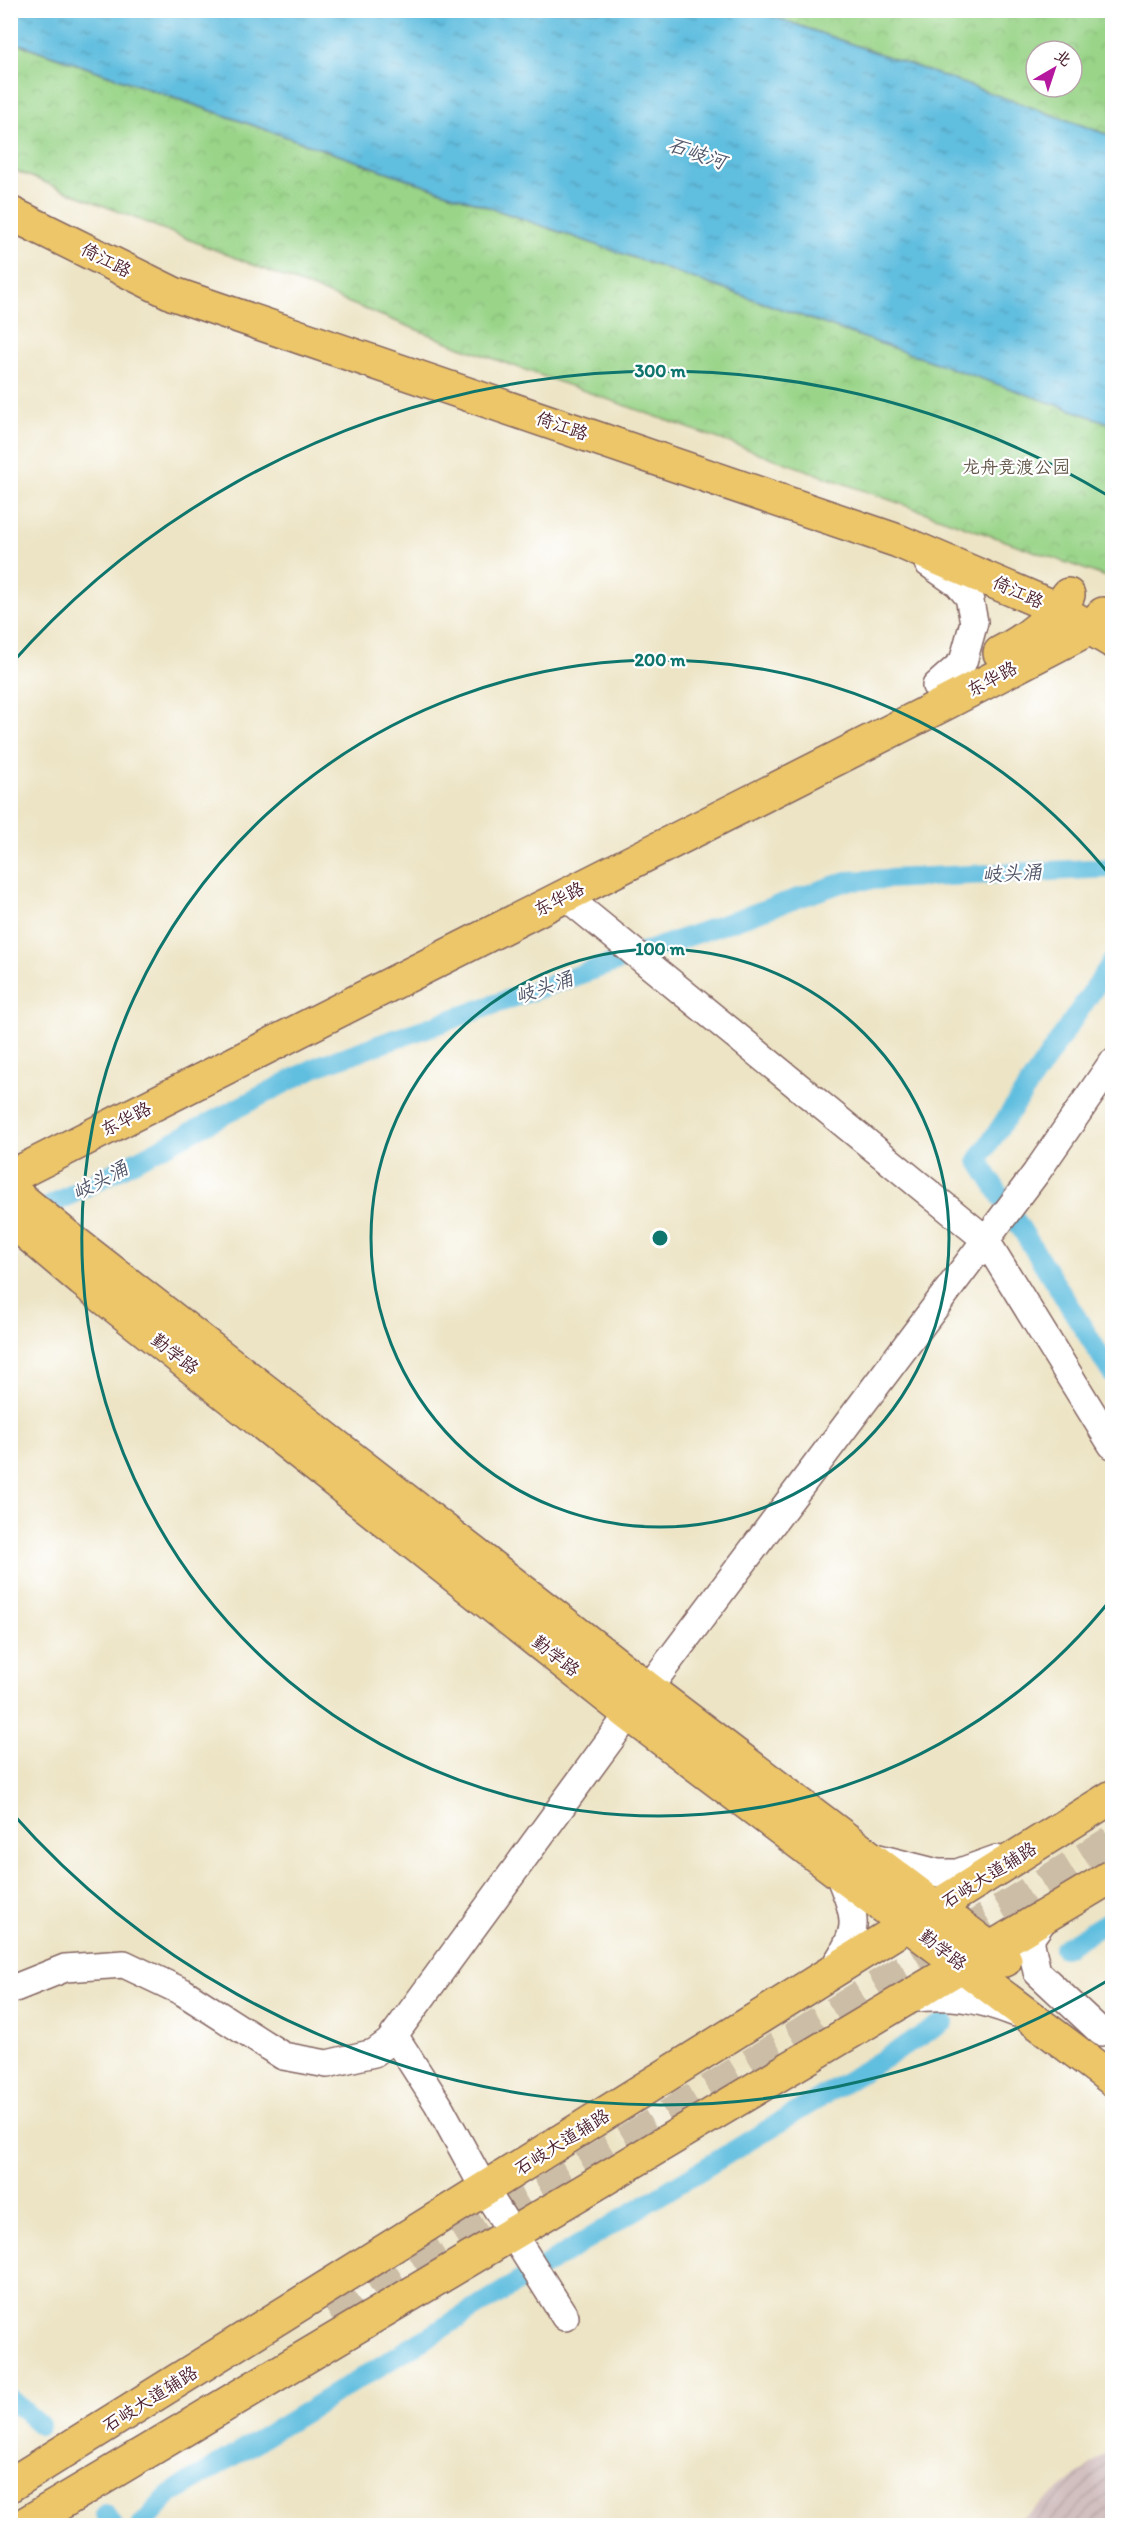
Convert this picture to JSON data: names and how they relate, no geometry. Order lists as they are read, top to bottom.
{
  "streets": {
    "main road": [
      "倚江路",
      "东华路",
      "勤学路",
      "石岐大道辅路"
    ]
  },
  "crossings": [
    ["倚江路", "东华路"],
    ["勤学路", "石岐大道辅路"]
  ],
  "water": ["石岐河", "岐头涌"],
  "parks": ["龙舟竞渡公园"],
  "north": "top right",
  "rings": ["300 m", "200 m", "100 m"]
}
